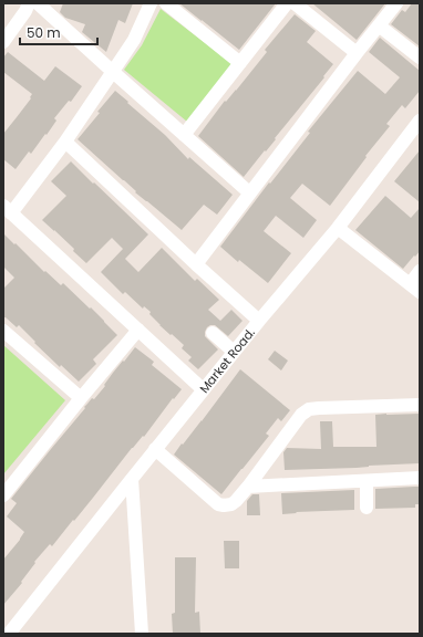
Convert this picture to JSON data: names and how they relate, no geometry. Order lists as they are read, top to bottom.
{
  "streets": {
    "street": ["Market Road."]
  },
  "scale_bar": "50 m"
}
